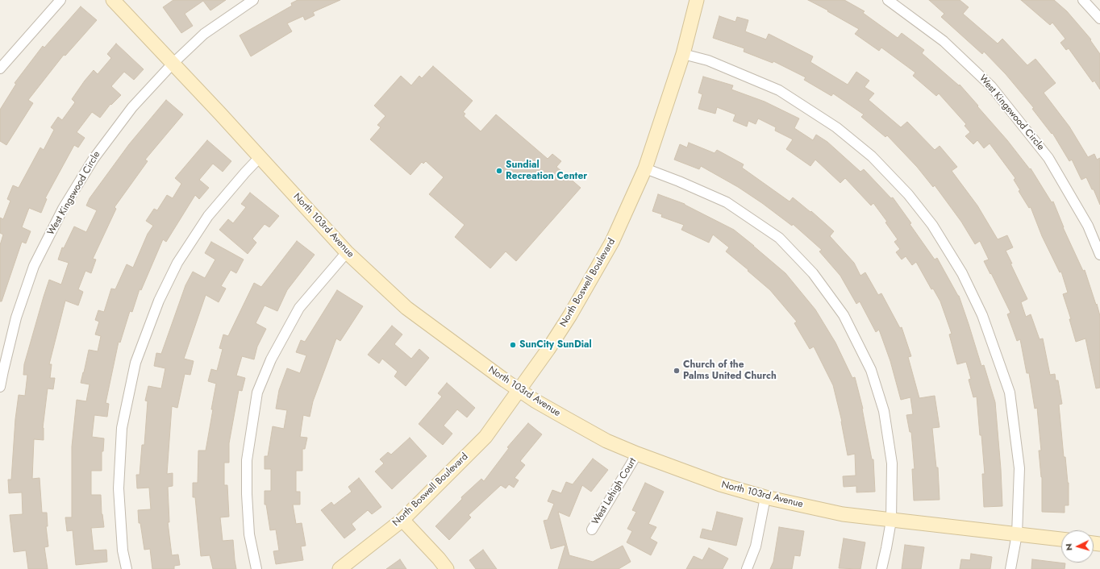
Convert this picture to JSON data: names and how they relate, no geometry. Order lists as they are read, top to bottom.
{
  "streets": {
    "street": [
      "West Kingswood Circle",
      "North 103rd Avenue",
      "North Boswell Boulevard",
      "West Lehigh Court"
    ]
  },
  "crossings": [
    ["West Kingswood Circle", "North 103rd Avenue"],
    ["North 103rd Avenue", "North Boswell Boulevard"],
    ["North 103rd Avenue", "West Lehigh Court"]
  ],
  "places": ["Sundial Recreation Center", "SunCity SunDial", "Church of the Palms United Church"],
  "north": "left"
}
